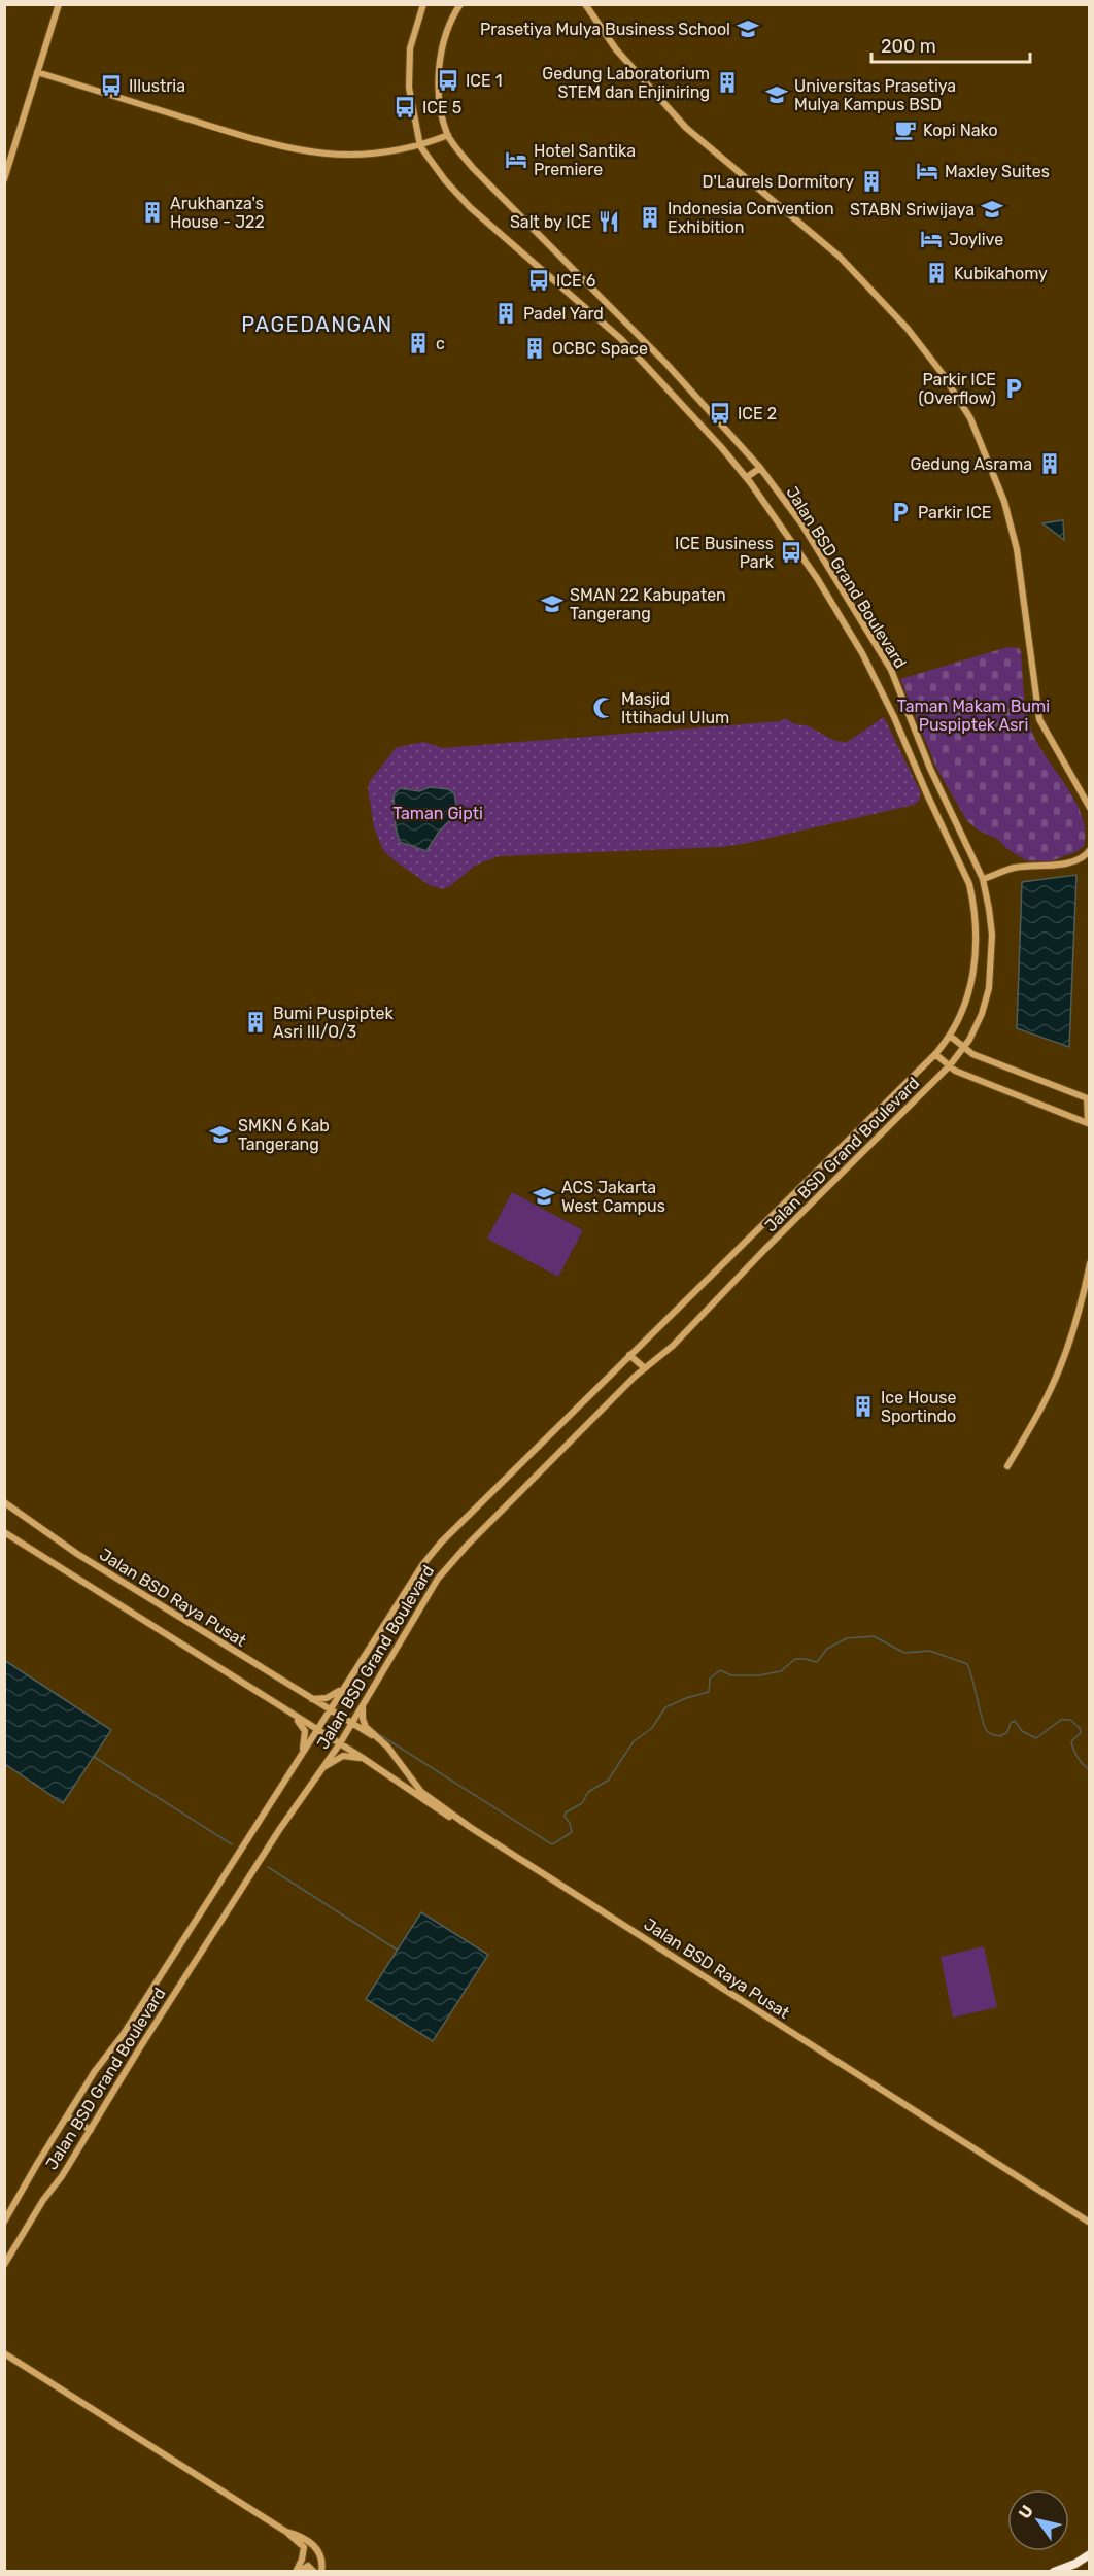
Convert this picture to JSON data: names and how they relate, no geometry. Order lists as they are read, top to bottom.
{
  "streets": {
    "main road": ["Jalan BSD Grand Boulevard", "Jalan BSD Raya Pusat"]
  },
  "crossings": [
    ["Jalan BSD Grand Boulevard", "Jalan BSD Raya Pusat"]
  ],
  "districts": ["PAGEDANGAN"],
  "parks": ["Taman Makam Bumi Puspiptek Asri", "Taman Gipti"],
  "places": {
    "school or university": [
      "Prasetiya Mulya Business School",
      "Universitas Prasetiya Mulya Kampus BSD",
      "STABN Sriwijaya",
      "SMAN 22 Kabupaten Tangerang",
      "SMKN 6 Kab Tangerang",
      "ACS Jakarta West Campus"
    ],
    "bus stop": [
      "ICE 1",
      "Illustria",
      "ICE 5",
      "ICE 6",
      "ICE 2",
      "ICE Business Park"
    ],
    "building": [
      "Gedung Laboratorium STEM dan Enjiniring",
      "D'Laurels Dormitory",
      "Arukhanza's House - J22",
      "Indonesia Convention Exhibition",
      "Kubikahomy",
      "Padel Yard",
      "c",
      "OCBC Space",
      "Gedung Asrama",
      "Bumi Puspiptek Asri III/O/3",
      "Ice House Sportindo"
    ],
    "cafe": ["Kopi Nako"],
    "hotel": ["Hotel Santika Premiere", "Maxley Suites", "Joylive"],
    "restaurant": ["Salt by ICE"],
    "parking": ["Parkir ICE (Overflow)", "Parkir ICE"],
    "mosque": ["Masjid Ittihadul Ulum"]
  },
  "scale_bar": "200 m",
  "north": "top left"
}
